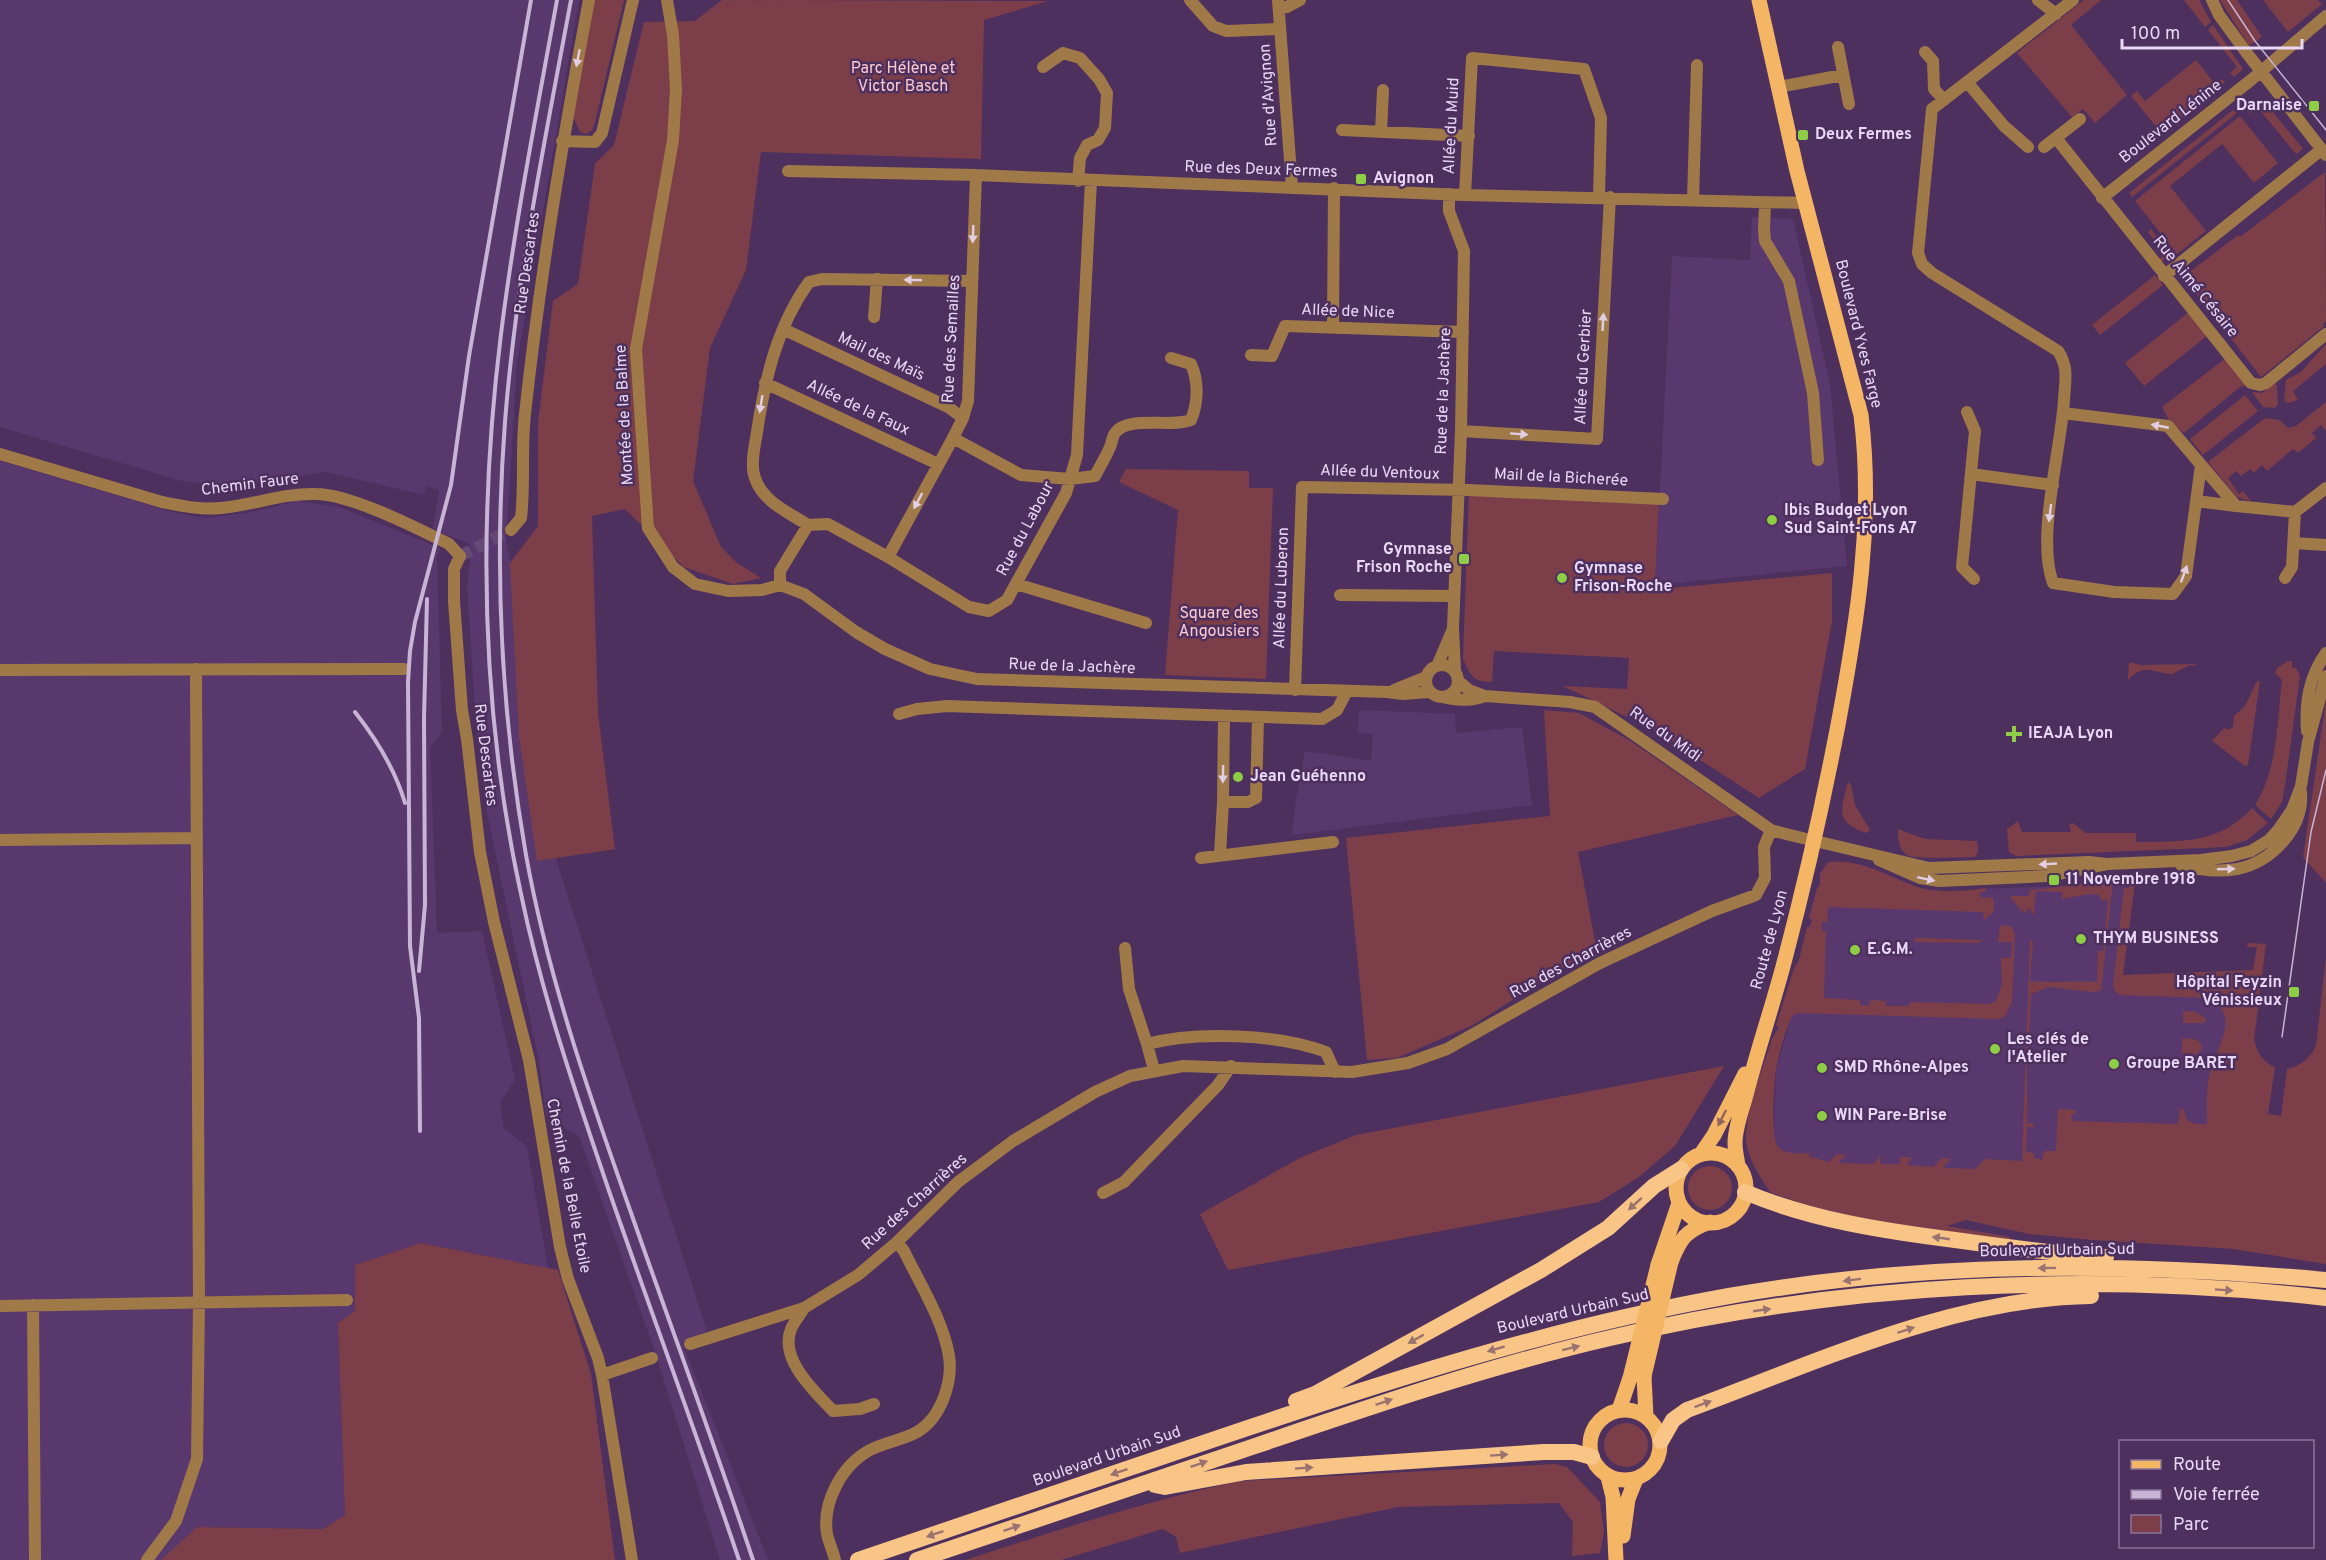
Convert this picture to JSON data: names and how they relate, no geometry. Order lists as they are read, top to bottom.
{
  "streets": {
    "highway": ["Boulevard Urbain Sud"],
    "main road": ["Boulevard Yves Farge", "Route de Lyon"],
    "street": [
      "Rue d'Avignon",
      "Boulevard Lénine",
      "Allée du Muid",
      "Rue des Deux Fermes",
      "Rue Descartes",
      "Rue Aimé Césaire",
      "Allée de Nice",
      "Rue des Semailles",
      "Mail des Maïs",
      "Allée du Gerbier",
      "Rue de la Jachère",
      "Allée de la Faux",
      "Montée de la Balme",
      "Allée du Ventoux",
      "Mail de la Bicherée",
      "Chemin Faure",
      "Rue du Labour",
      "Allée du Luberon",
      "Rue du Midi",
      "Rue des Charrières",
      "Chemin de la Belle Etoile"
    ]
  },
  "crossings": [
    ["Rue d'Avignon", "Rue des Deux Fermes"],
    ["Boulevard Lénine", "Rue Aimé Césaire"],
    ["Allée du Muid", "Rue des Deux Fermes"],
    ["Allée du Muid", "Allée du Gerbier"],
    ["Rue des Deux Fermes", "Boulevard Yves Farge"],
    ["Rue des Deux Fermes", "Rue des Semailles"],
    ["Rue des Deux Fermes", "Allée du Gerbier"],
    ["Rue des Deux Fermes", "Rue de la Jachère"],
    ["Rue des Deux Fermes", "Rue du Labour"],
    ["Rue Descartes", "Chemin Faure"],
    ["Rue Descartes", "Chemin de la Belle Etoile"],
    ["Allée de Nice", "Rue de la Jachère"],
    ["Boulevard Yves Farge", "Rue du Midi"],
    ["Boulevard Yves Farge", "Route de Lyon"],
    ["Rue des Semailles", "Mail des Maïs"],
    ["Rue des Semailles", "Allée de la Faux"],
    ["Rue des Semailles", "Rue du Labour"],
    ["Allée du Gerbier", "Rue de la Jachère"],
    ["Rue de la Jachère", "Montée de la Balme"],
    ["Rue de la Jachère", "Allée du Ventoux"],
    ["Rue de la Jachère", "Mail de la Bicherée"],
    ["Rue de la Jachère", "Allée du Luberon"],
    ["Rue de la Jachère", "Rue du Midi"],
    ["Allée du Ventoux", "Mail de la Bicherée"],
    ["Allée du Ventoux", "Allée du Luberon"],
    ["Rue du Midi", "Route de Lyon"],
    ["Rue du Midi", "Rue des Charrières"]
  ],
  "one_way": ["Rue des Semailles"],
  "parks": ["Parc Hélène et Victor Basch", "Square des Angousiers"],
  "places": {
    "transit": [
      "Darnaise",
      "Deux Fermes",
      "Avignon",
      "Gymnase Frison Roche",
      "11 Novembre 1918",
      "Hôpital Feyzin Vénissieux"
    ],
    "other": [
      "Ibis Budget Lyon Sud Saint-Fons A7",
      "Gymnase Frison-Roche",
      "Jean Guéhenno",
      "THYM BUSINESS",
      "E.G.M.",
      "Les clés de l'Atelier",
      "Groupe BARET",
      "SMD Rhône-Alpes",
      "WIN Pare-Brise"
    ],
    "health": ["IEAJA Lyon"]
  },
  "legend": ["Route", "Voie ferrée", "Parc"],
  "scale_bar": "100 m"
}
